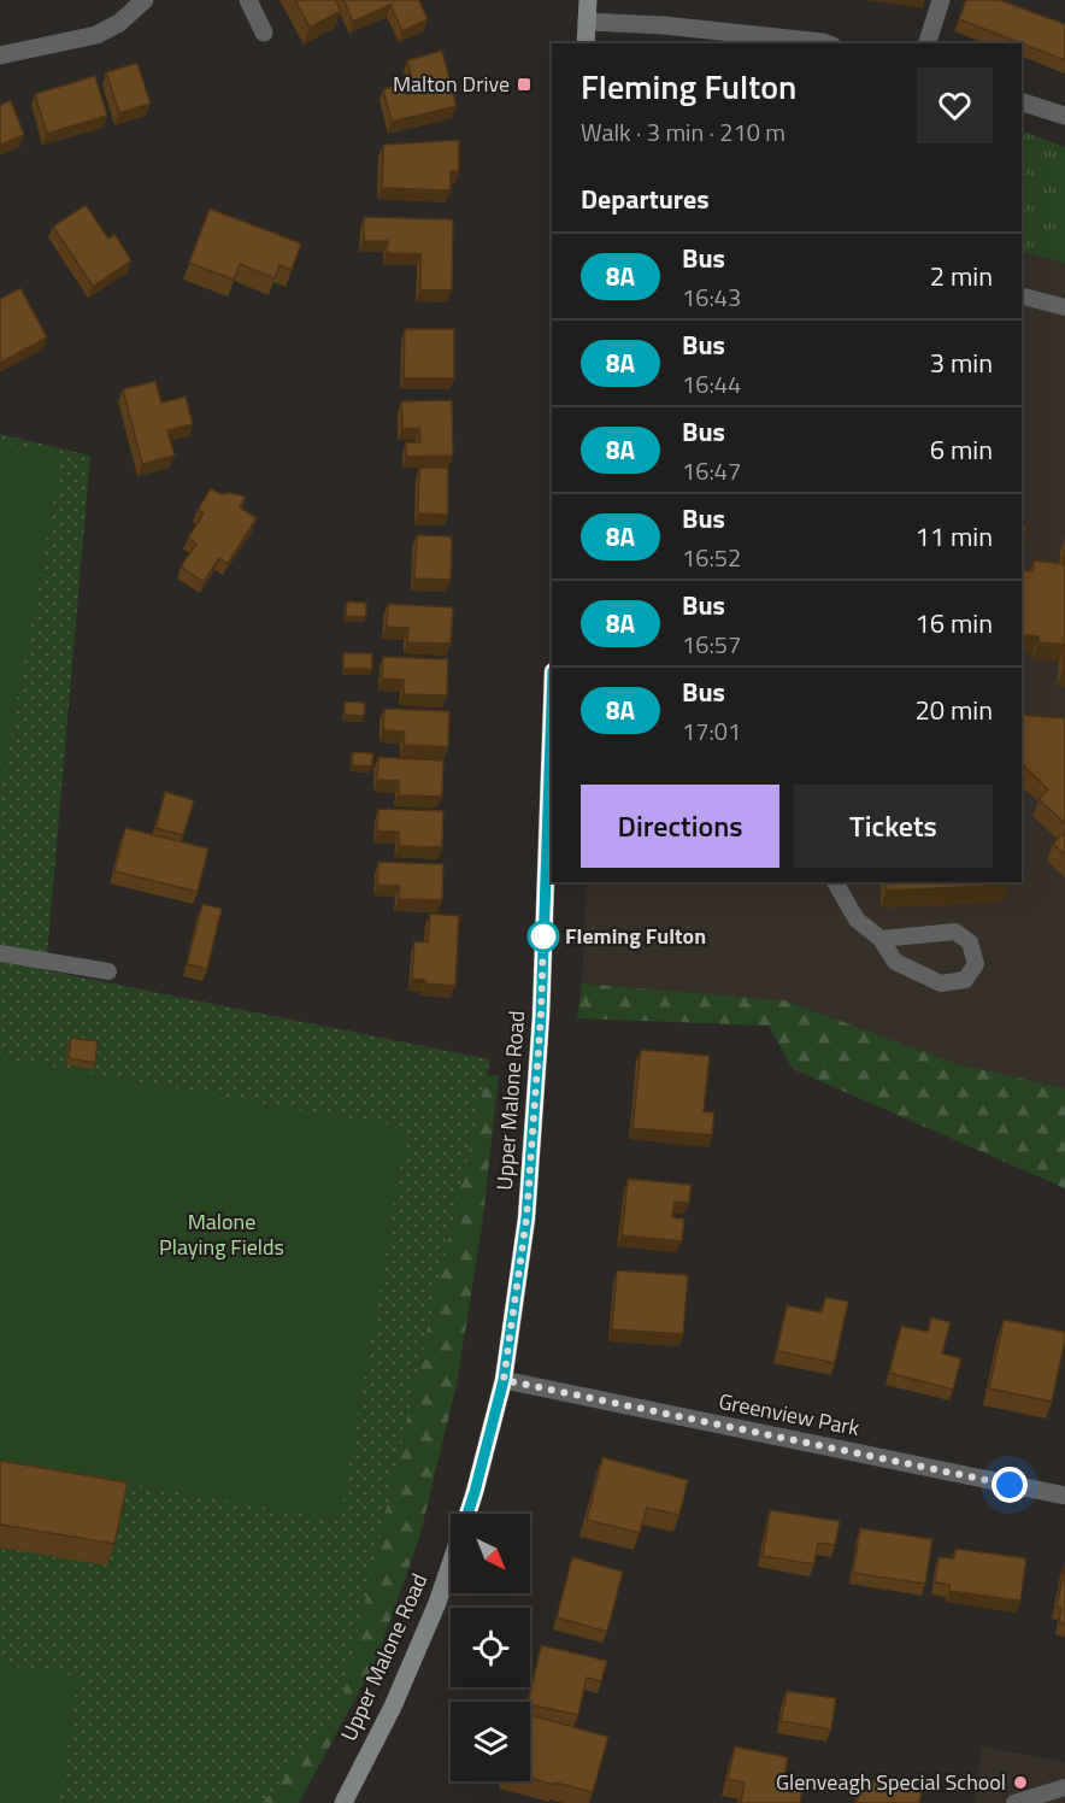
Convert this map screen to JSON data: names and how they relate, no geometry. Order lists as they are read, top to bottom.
{
  "streets": {
    "main road": ["Upper Malone Road"],
    "street": ["Greenview Park"]
  },
  "crossings": [
    ["Upper Malone Road", "Greenview Park"]
  ],
  "parks": ["Malone Playing Fields"],
  "places": {
    "transit": ["Malton Drive"],
    "other": ["Fleming Fulton", "Glenveagh Special School"]
  },
  "lines": ["bus line 8A"],
  "north": "bottom right",
  "page": {
    "heading": [
      ["Fleming Fulton", "Walk · 3 min · 210 m"],
      "Departures"
    ],
    "list": [
      {
        "mark": "8A",
        "name": "Bus",
        "note": "16:43",
        "value": "2 min"
      },
      {
        "mark": "8A",
        "name": "Bus",
        "note": "16:44",
        "value": "3 min"
      },
      {
        "mark": "8A",
        "name": "Bus",
        "note": "16:47",
        "value": "6 min"
      },
      {
        "mark": "8A",
        "name": "Bus",
        "note": "16:52",
        "value": "11 min"
      },
      {
        "mark": "8A",
        "name": "Bus",
        "note": "16:57",
        "value": "16 min"
      },
      {
        "mark": "8A",
        "name": "Bus",
        "note": "17:01",
        "value": "20 min"
      }
    ],
    "buttons": ["Directions", "Tickets"]
  }
}
